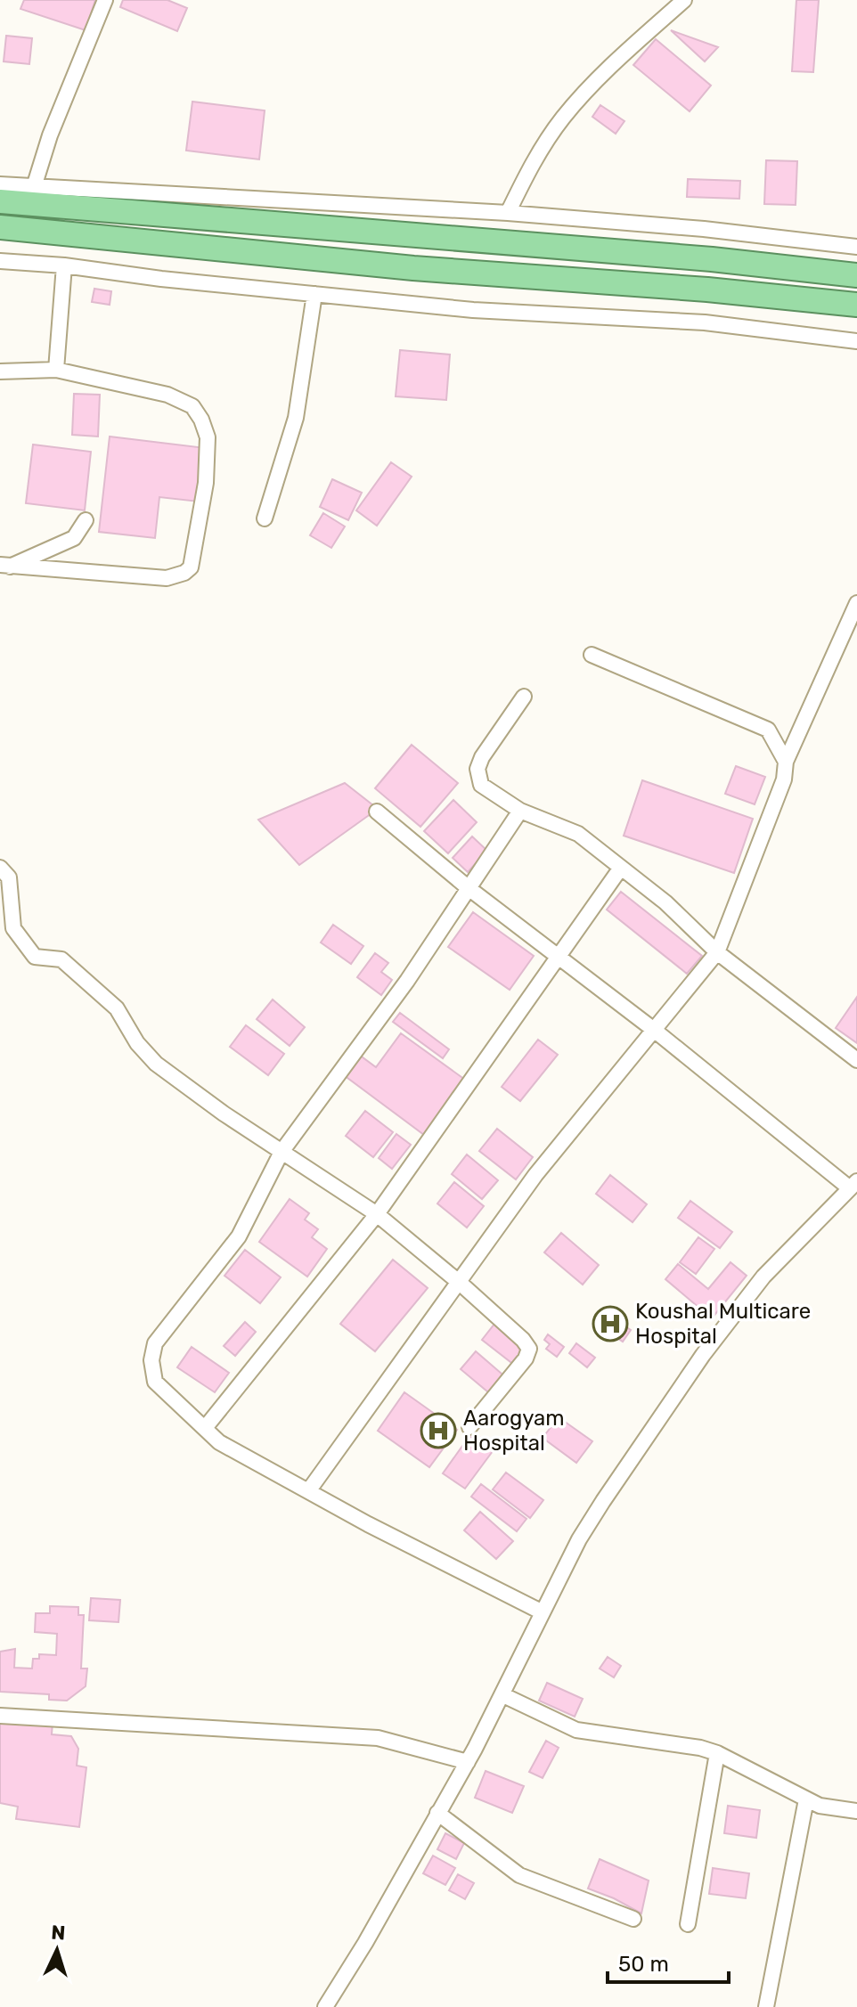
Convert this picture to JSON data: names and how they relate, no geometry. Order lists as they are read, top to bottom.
{
  "places": {
    "hospital": ["Koushal Multicare Hospital", "Aarogyam Hospital"]
  },
  "scale_bar": "50 m",
  "north": "top"
}
